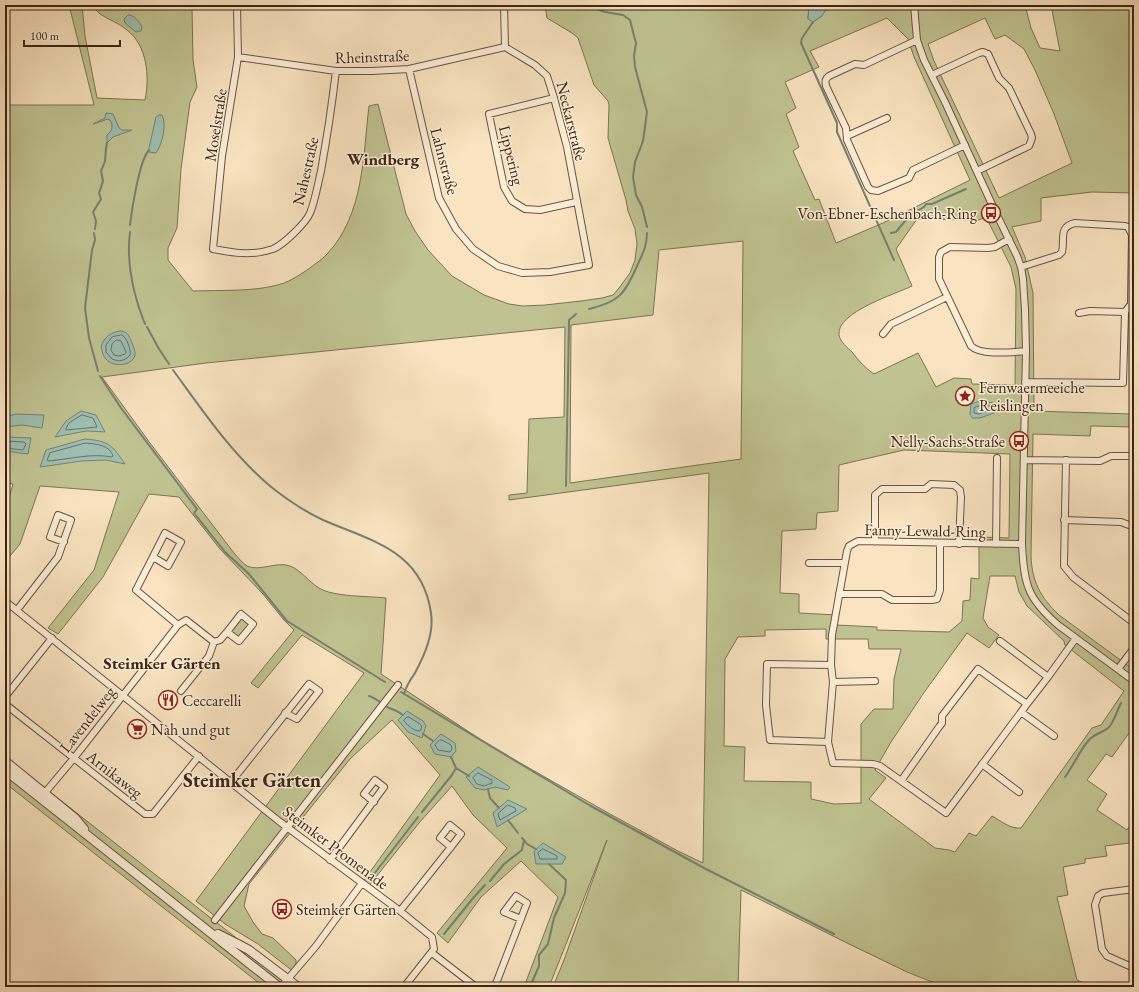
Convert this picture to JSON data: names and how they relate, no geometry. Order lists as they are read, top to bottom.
{
  "streets": {
    "street": [
      "Rheinstraße",
      "Neckarstraße",
      "Moselstraße",
      "Lippering",
      "Lahnstraße",
      "Nahestraße",
      "Fanny-Lewald-Ring",
      "Lavendelweg",
      "Arnikaweg",
      "Steimker Promenade"
    ]
  },
  "crossings": [
    ["Rheinstraße", "Neckarstraße"],
    ["Rheinstraße", "Moselstraße"],
    ["Rheinstraße", "Lahnstraße"],
    ["Rheinstraße", "Nahestraße"],
    ["Neckarstraße", "Lippering"],
    ["Neckarstraße", "Lahnstraße"],
    ["Moselstraße", "Nahestraße"],
    ["Lavendelweg", "Arnikaweg"],
    ["Lavendelweg", "Steimker Promenade"],
    ["Arnikaweg", "Steimker Promenade"]
  ],
  "districts": ["Windberg", "Steimker Gärten", "Steimker Gärten"],
  "places": {
    "bus stop": ["Von-Ebner-Eschenbach-Ring", "Nelly-Sachs-Straße", "Steimker Gärten"],
    "place": ["Fernwaermeeiche Reislingen"],
    "restaurant": ["Ceccarelli"],
    "supermarket": ["Nah und gut"]
  },
  "scale_bar": "100 m"
}
